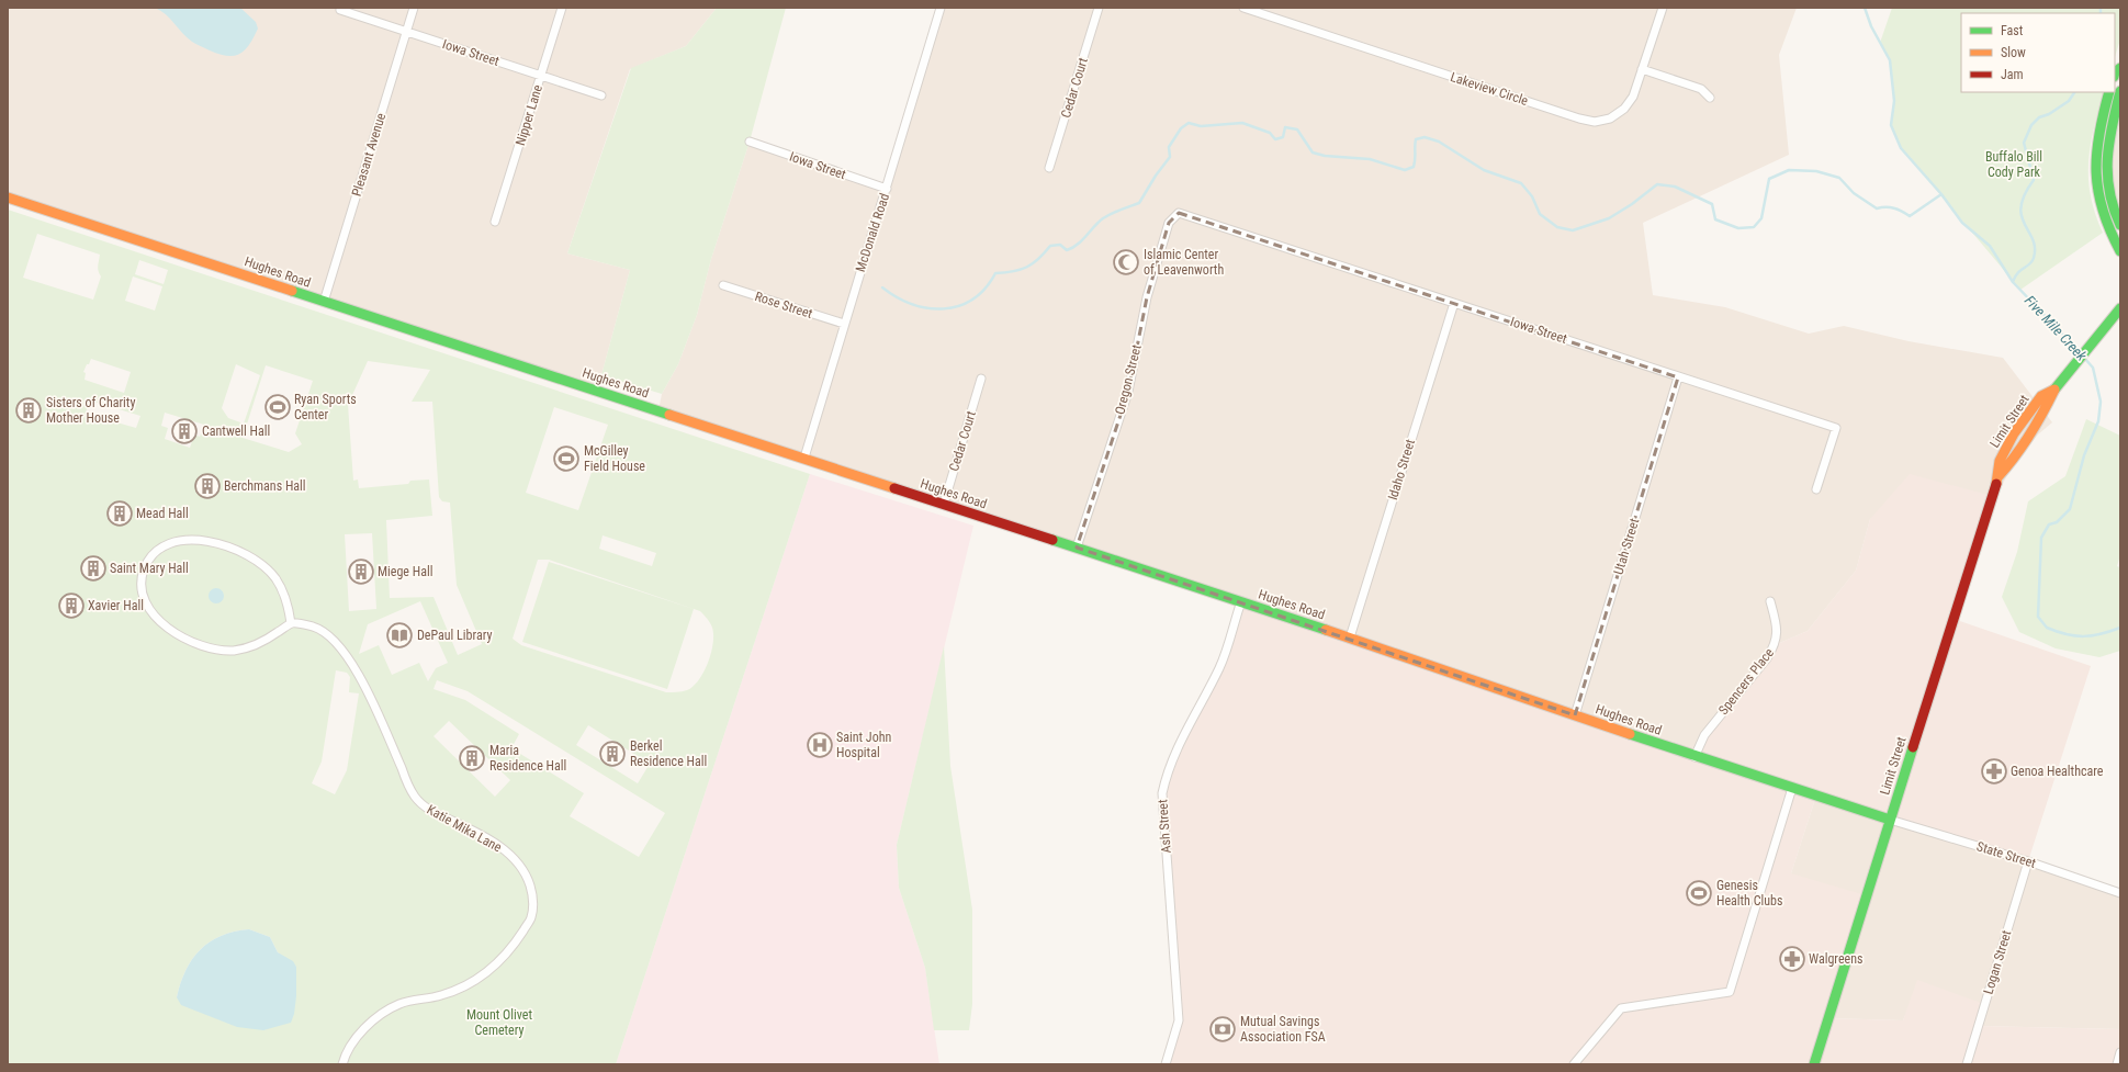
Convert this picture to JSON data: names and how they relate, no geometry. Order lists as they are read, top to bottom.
{
  "streets": {
    "street": [
      "Iowa Street",
      "Cedar Court",
      "Lakeview Circle",
      "Nipper Lane",
      "Pleasant Avenue",
      "McDonald Road",
      "Hughes Road",
      "Rose Street",
      "Oregon Street",
      "Limit Street",
      "Idaho Street",
      "Utah Street",
      "Spencers Place",
      "Ash Street",
      "Katie Mika Lane",
      "State Street",
      "Logan Street"
    ]
  },
  "crossings": [
    ["Iowa Street", "Nipper Lane"],
    ["Iowa Street", "Pleasant Avenue"],
    ["Iowa Street", "McDonald Road"],
    ["Iowa Street", "Oregon Street"],
    ["Iowa Street", "Idaho Street"],
    ["Iowa Street", "Utah Street"],
    ["Cedar Court", "Hughes Road"],
    ["Pleasant Avenue", "Hughes Road"],
    ["McDonald Road", "Hughes Road"],
    ["McDonald Road", "Rose Street"],
    ["Hughes Road", "Oregon Street"],
    ["Hughes Road", "Limit Street"],
    ["Hughes Road", "Idaho Street"],
    ["Hughes Road", "Utah Street"],
    ["Hughes Road", "Spencers Place"],
    ["Hughes Road", "Ash Street"],
    ["Hughes Road", "State Street"],
    ["Limit Street", "State Street"],
    ["State Street", "Logan Street"]
  ],
  "water": ["Five Mile Creek"],
  "parks": ["Buffalo Bill Cody Park", "Mount Olivet Cemetery"],
  "places": {
    "mosque": ["Islamic Center of Leavenworth"],
    "sports": ["Ryan Sports Center", "McGilley Field House", "Genesis Health Clubs"],
    "building": [
      "Sisters of Charity Mother House",
      "Cantwell Hall",
      "Berchmans Hall",
      "Mead Hall",
      "Saint Mary Hall",
      "Miege Hall",
      "Xavier Hall",
      "Berkel Residence Hall",
      "Maria Residence Hall"
    ],
    "library": ["DePaul Library"],
    "hospital": ["Saint John Hospital"],
    "pharmacy": ["Genoa Healthcare", "Walgreens"],
    "bank": ["Mutual Savings Association FSA"]
  },
  "legend": ["Fast", "Slow", "Jam"]
}
